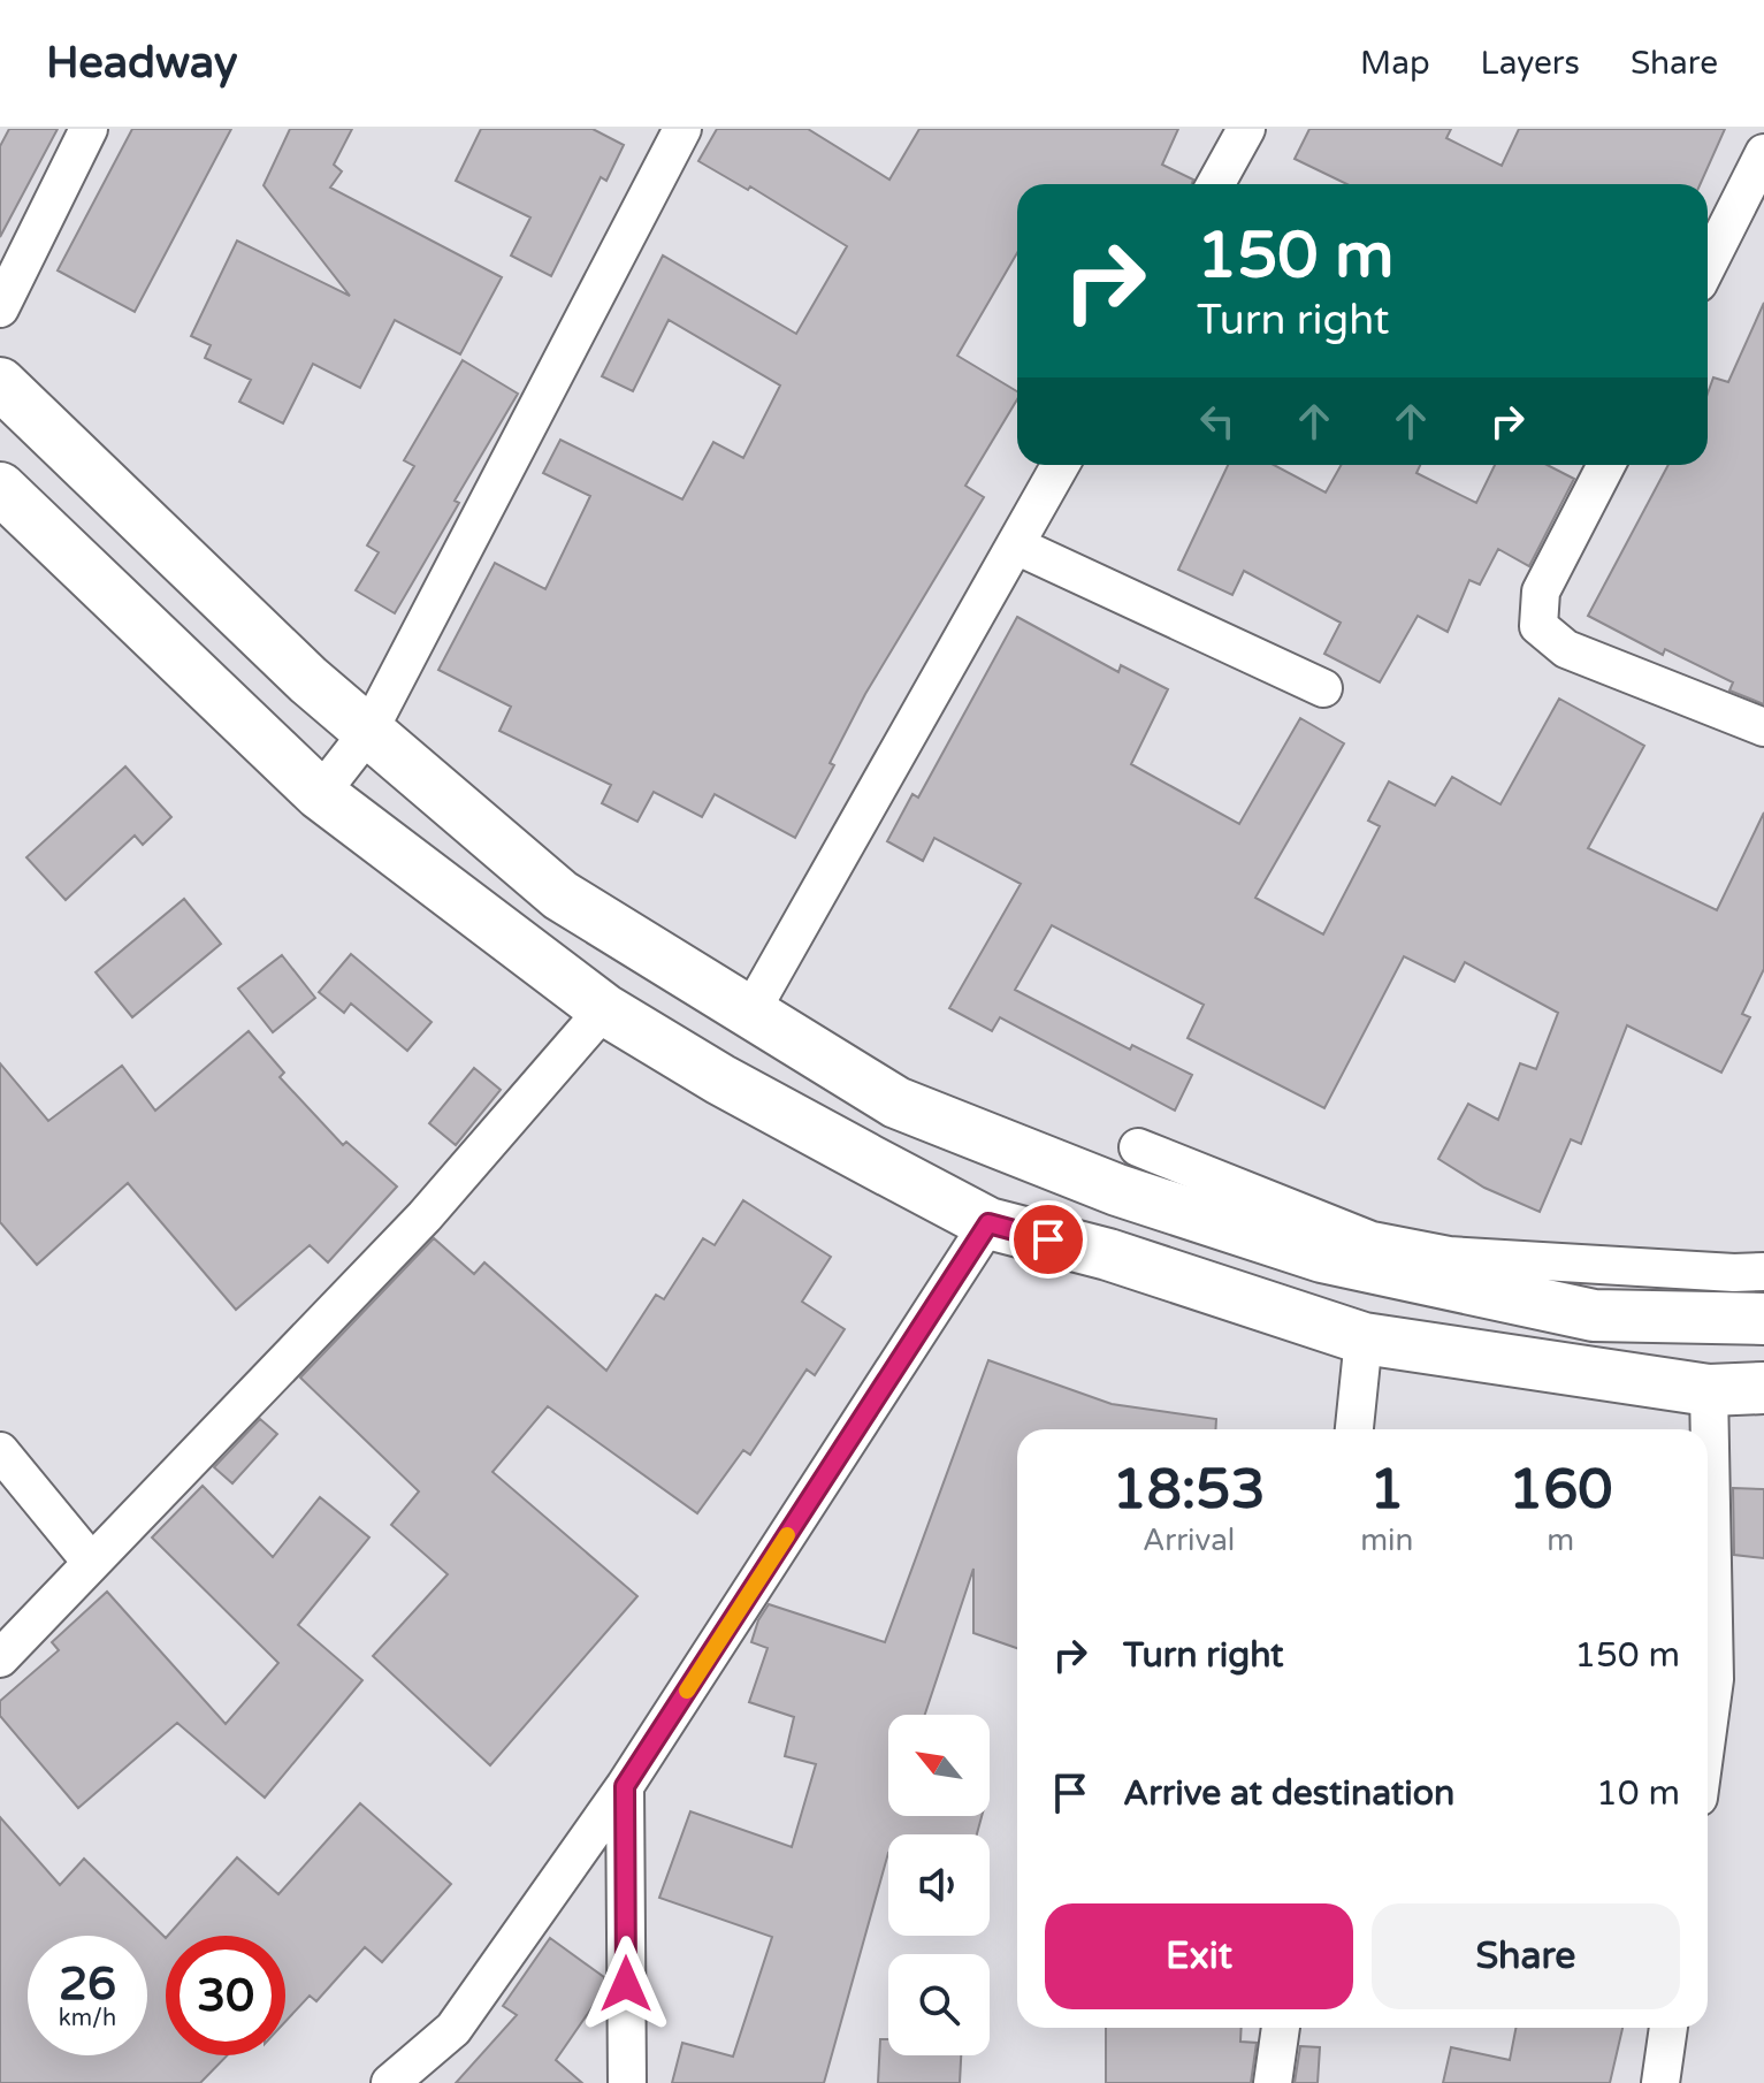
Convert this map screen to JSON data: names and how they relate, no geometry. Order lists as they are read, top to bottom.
{
  "north": "top left",
  "page": {
    "header": "Headway",
    "nav": ["Map", "Layers", "Share"],
    "turn": ["150 m", "Turn right"],
    "eta": [
      "18:53",
      "Arrival",
      "1",
      "min",
      "160",
      "m"
    ],
    "list": [
      {
        "name": "Turn right",
        "value": "150 m"
      },
      {
        "name": "Arrive at destination",
        "value": "10 m"
      }
    ],
    "buttons": ["Exit", "Share"],
    "speed": "26 km/h",
    "limit": "30"
  }
}
